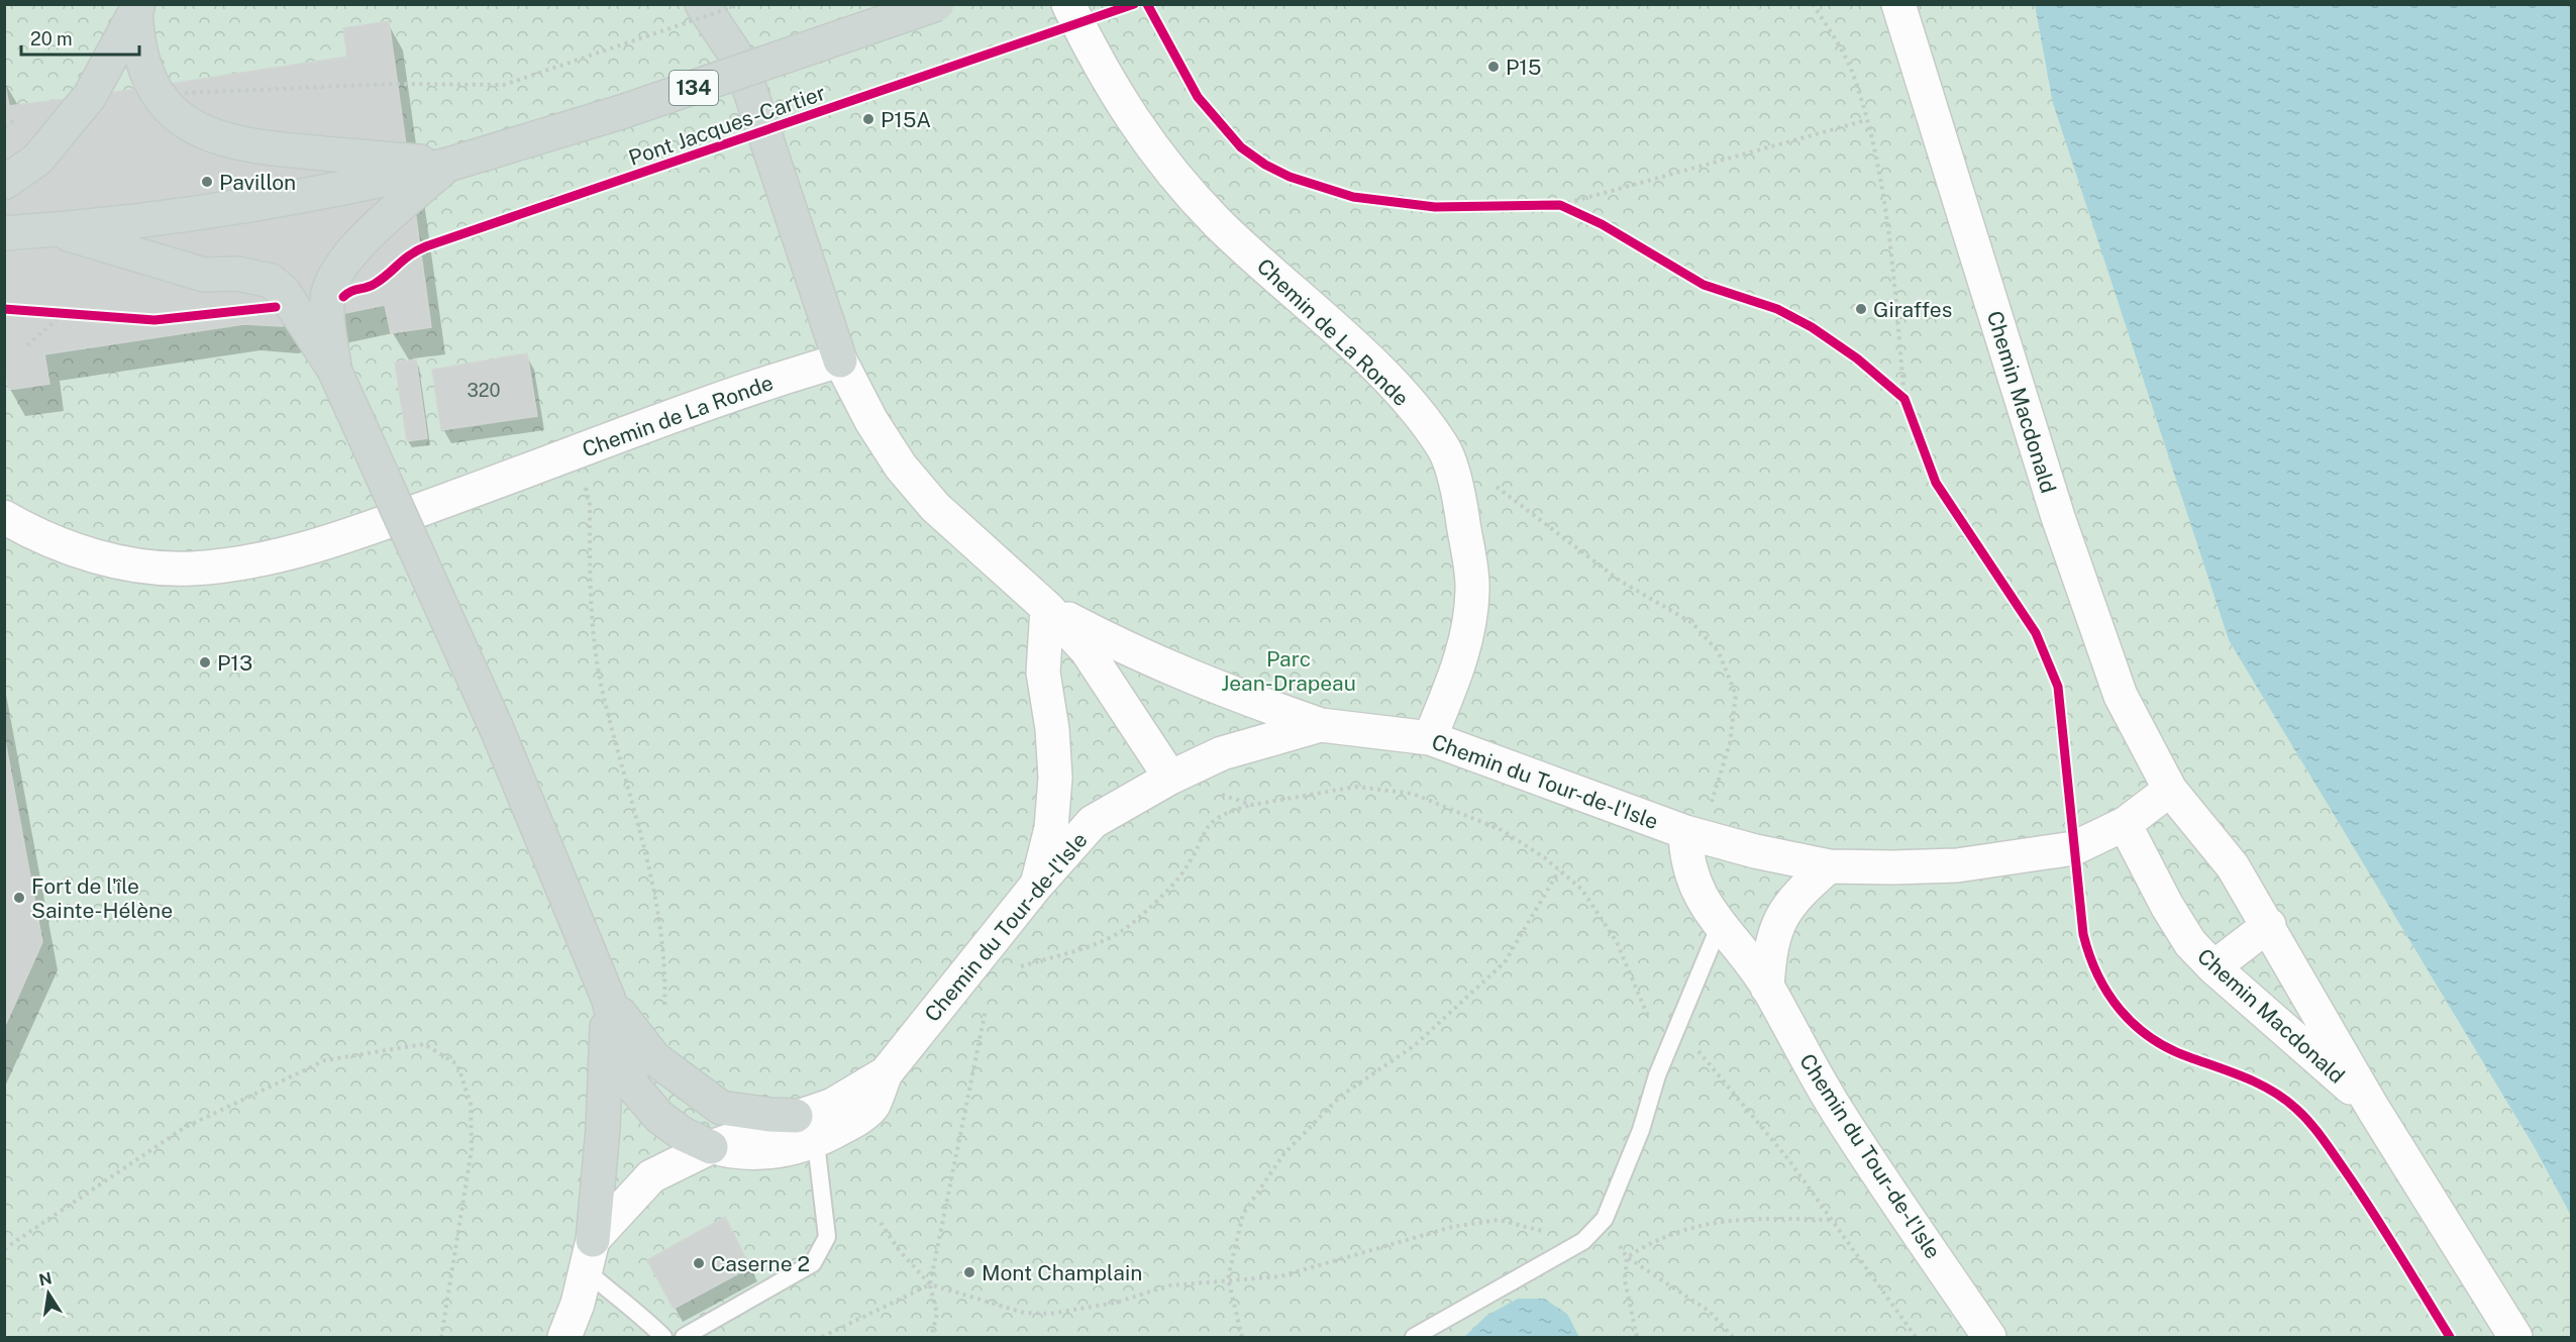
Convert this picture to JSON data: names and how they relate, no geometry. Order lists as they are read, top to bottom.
{
  "streets": {
    "main road": ["134"],
    "street": ["Chemin de La Ronde", "Chemin Macdonald", "Chemin du Tour-de-l'Isle"],
    "cycle path": ["Pont Jacques-Cartier"]
  },
  "crossings": [
    ["Chemin de La Ronde", "Chemin du Tour-de-l'Isle"]
  ],
  "parks": ["Parc Jean-Drapeau"],
  "places": [
    "P15",
    "P15A",
    "Pavillon",
    "Giraffes",
    "P13",
    "Fort de l'île Sainte-Hélène",
    "Caserne 2",
    "Mont Champlain"
  ],
  "house_numbers": ["320"],
  "scale_bar": "20 m",
  "north": "top"
}
